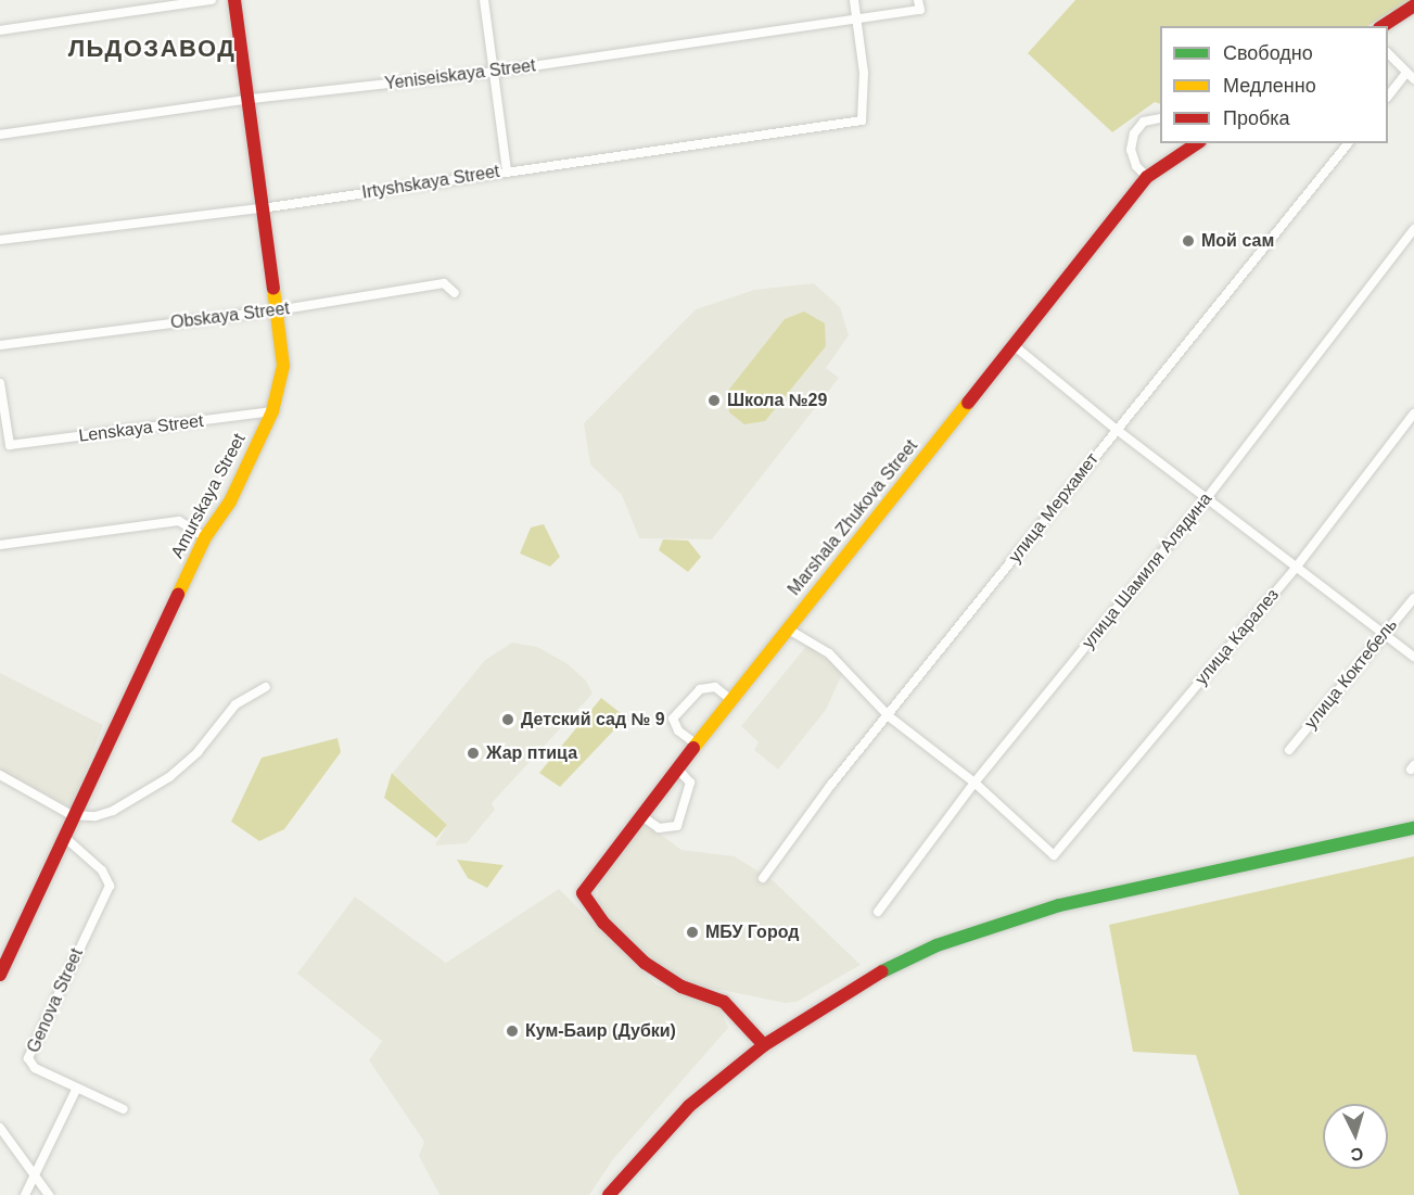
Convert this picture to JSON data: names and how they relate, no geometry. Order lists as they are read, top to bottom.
{
  "streets": {
    "street": [
      "Yeniseiskaya Street",
      "Irtyshskaya Street",
      "Obskaya Street",
      "Lenskaya Street",
      "Amurskaya Street",
      "улица Мерхамет",
      "Marshala Zhukova Street",
      "улица Шамиля Алядина",
      "улица Каралез",
      "улица Коктебель",
      "Genova Street"
    ]
  },
  "crossings": [
    ["Yeniseiskaya Street", "Irtyshskaya Street"],
    ["Yeniseiskaya Street", "Amurskaya Street"],
    ["Irtyshskaya Street", "Amurskaya Street"],
    ["Obskaya Street", "Amurskaya Street"],
    ["Lenskaya Street", "Amurskaya Street"],
    ["Amurskaya Street", "Genova Street"],
    ["улица Шамиля Алядина", "улица Каралез"]
  ],
  "districts": ["ЛЬДОЗАВОД"],
  "places": [
    "Мой сам",
    "Школа №29",
    "Детский сад № 9",
    "Жар птица",
    "МБУ Город",
    "Кум-Баир (Дубки)"
  ],
  "legend": ["Свободно", "Медленно", "Пробка"],
  "north": "bottom"
}
